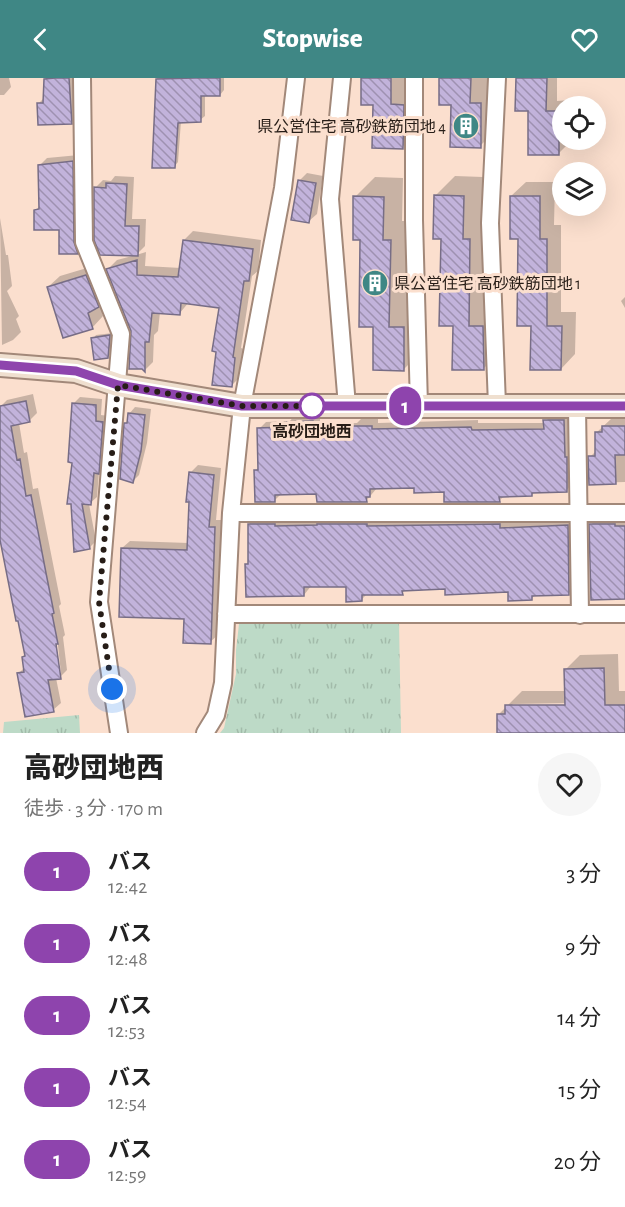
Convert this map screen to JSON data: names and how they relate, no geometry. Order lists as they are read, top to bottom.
{
  "places": {
    "building": ["県公営住宅 高砂鉄筋団地 4", "県公営住宅 高砂鉄筋団地 1"],
    "other": ["高砂団地西"]
  },
  "lines": ["bus line 1"],
  "page": {
    "header": "Stopwise",
    "on_map": "1",
    "heading": ["高砂団地西", "徒歩 · 3 分 · 170 m"],
    "list": [
      {
        "mark": "1",
        "name": "バス",
        "note": "12:42",
        "value": "3 分"
      },
      {
        "mark": "1",
        "name": "バス",
        "note": "12:48",
        "value": "9 分"
      },
      {
        "mark": "1",
        "name": "バス",
        "note": "12:53",
        "value": "14 分"
      },
      {
        "mark": "1",
        "name": "バス",
        "note": "12:54",
        "value": "15 分"
      },
      {
        "mark": "1",
        "name": "バス",
        "note": "12:59",
        "value": "20 分"
      }
    ]
  }
}
